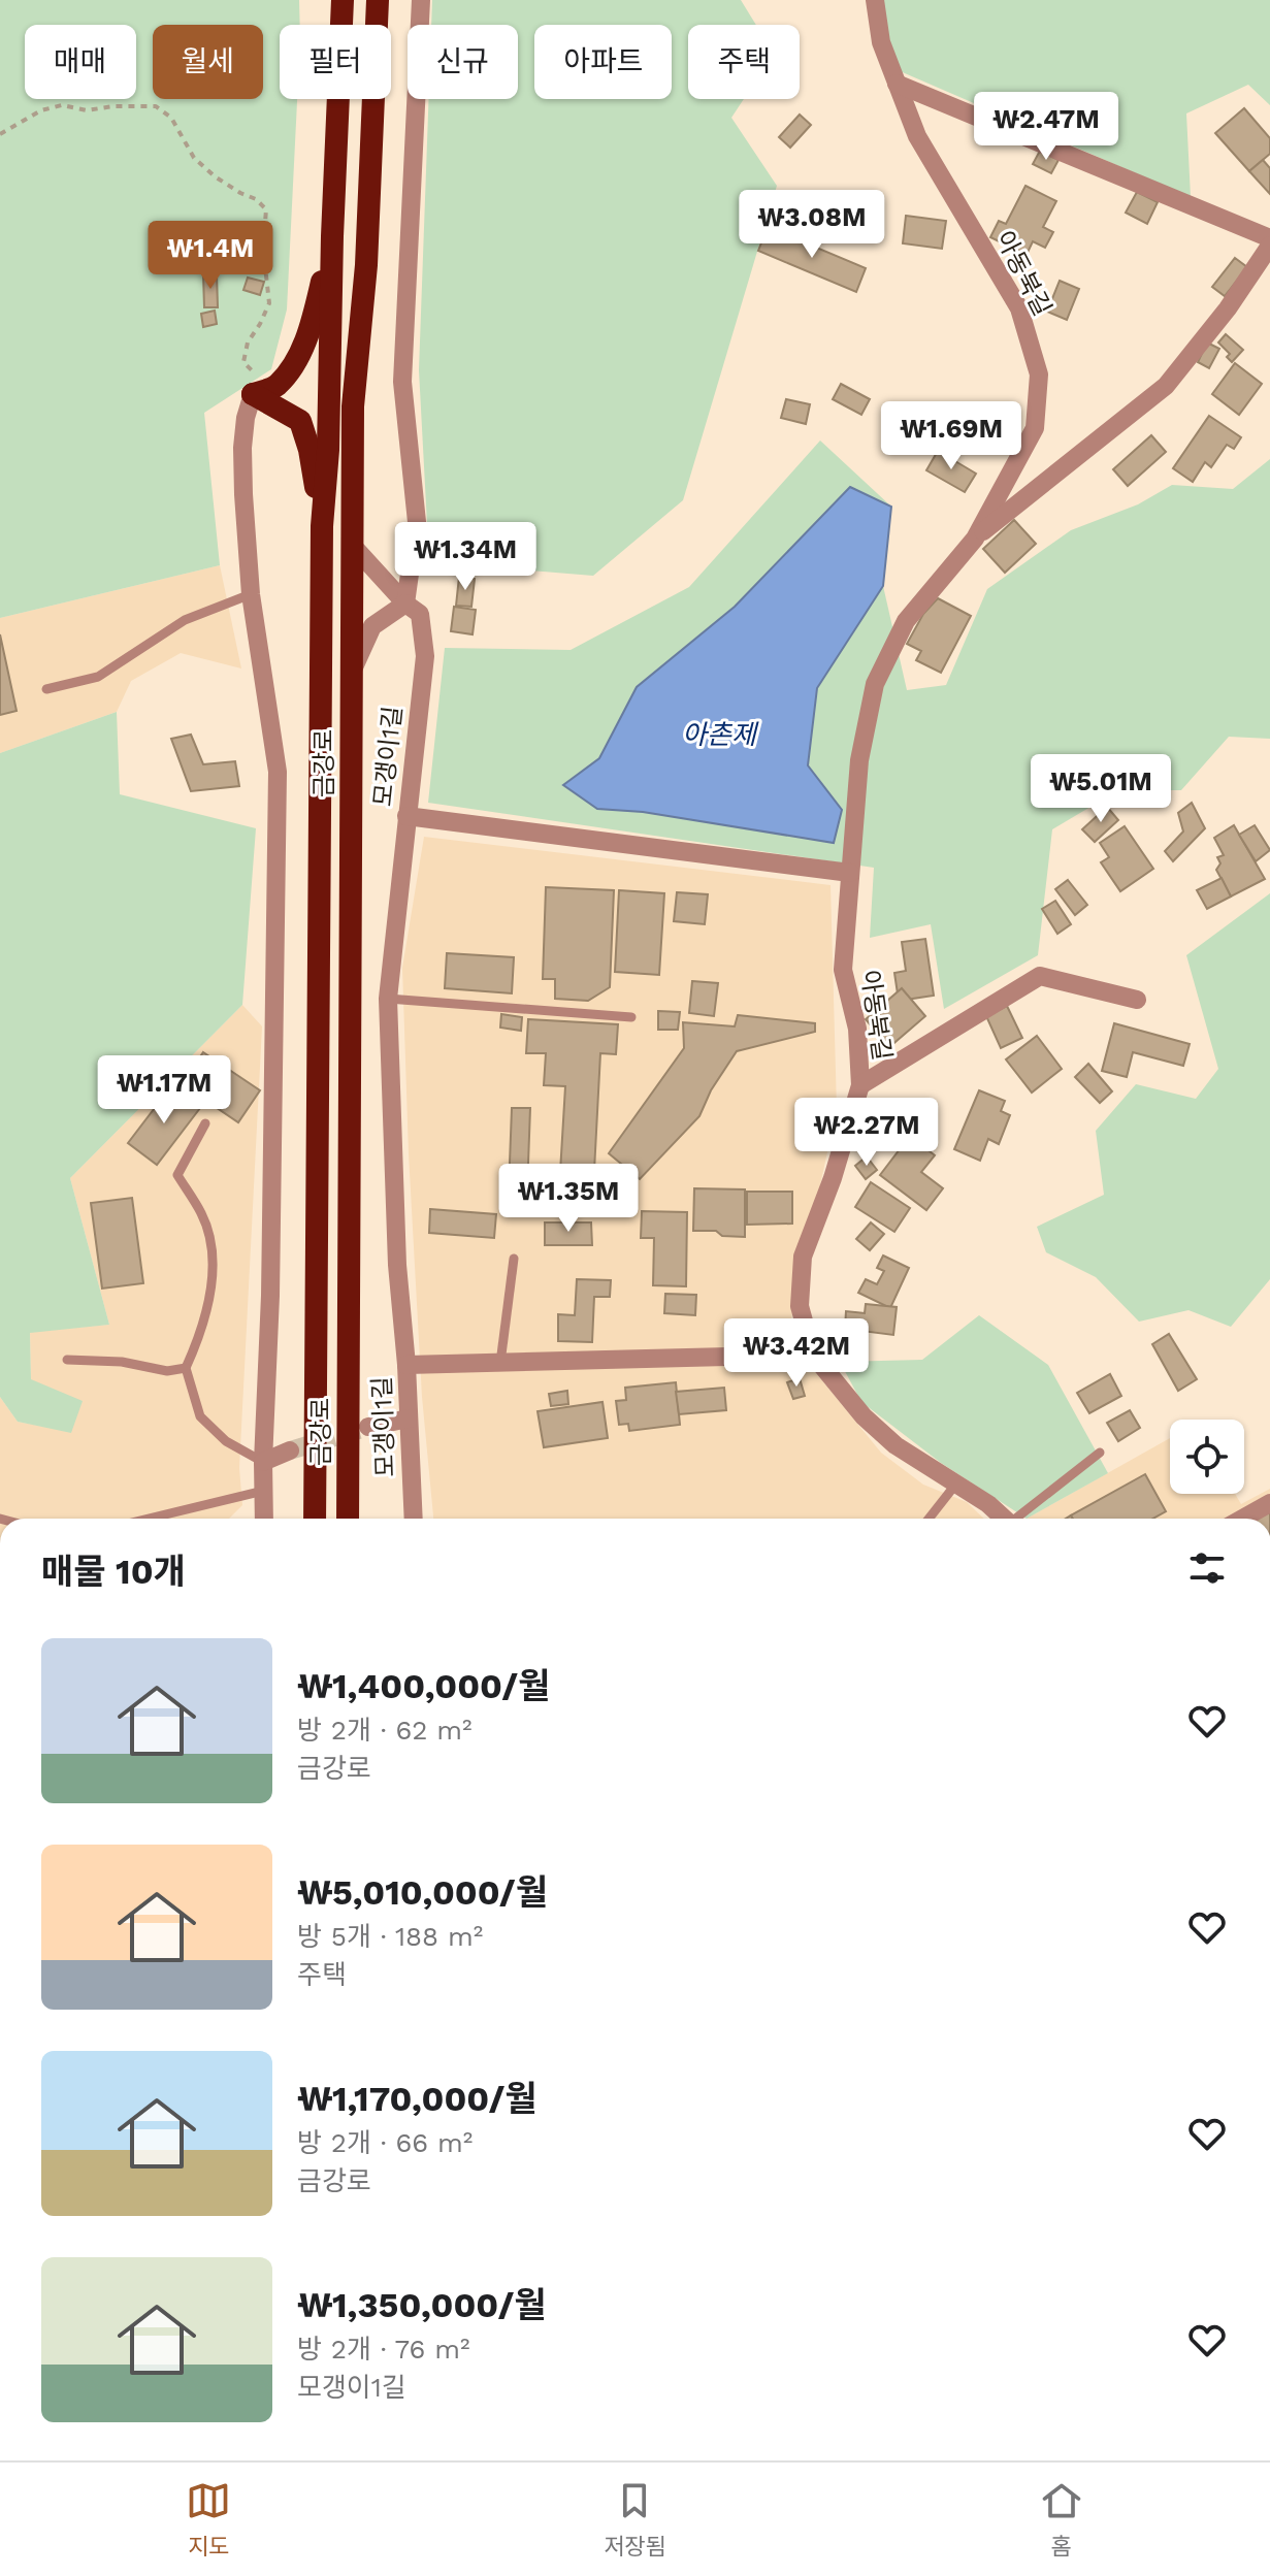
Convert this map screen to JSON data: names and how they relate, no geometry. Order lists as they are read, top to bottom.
{
  "streets": {
    "highway": ["금강로"],
    "street": ["아동북길", "모갱이1길"]
  },
  "crossings": [
    ["모갱이1길", "금강로"]
  ],
  "water": ["아촌제"],
  "page": {
    "chip": [
      "매매",
      "월세",
      "필터",
      "신규",
      "아파트",
      "주택"
    ],
    "price": [
      "₩2.47M",
      "₩3.08M",
      "₩1.4M",
      "₩1.69M",
      "₩1.34M",
      "₩5.01M",
      "₩1.17M",
      "₩2.27M",
      "₩1.35M",
      "₩3.42M"
    ],
    "heading": "매물 10개",
    "list": [
      {
        "name": "₩1,400,000/월",
        "note": "방 2개 · 62 m² · 금강로"
      },
      {
        "name": "₩5,010,000/월",
        "note": "방 5개 · 188 m² · 주택"
      },
      {
        "name": "₩1,170,000/월",
        "note": "방 2개 · 66 m² · 금강로"
      },
      {
        "name": "₩1,350,000/월",
        "note": "방 2개 · 76 m² · 모갱이1길"
      }
    ],
    "tabs": ["지도", "저장됨", "홈"]
  }
}
